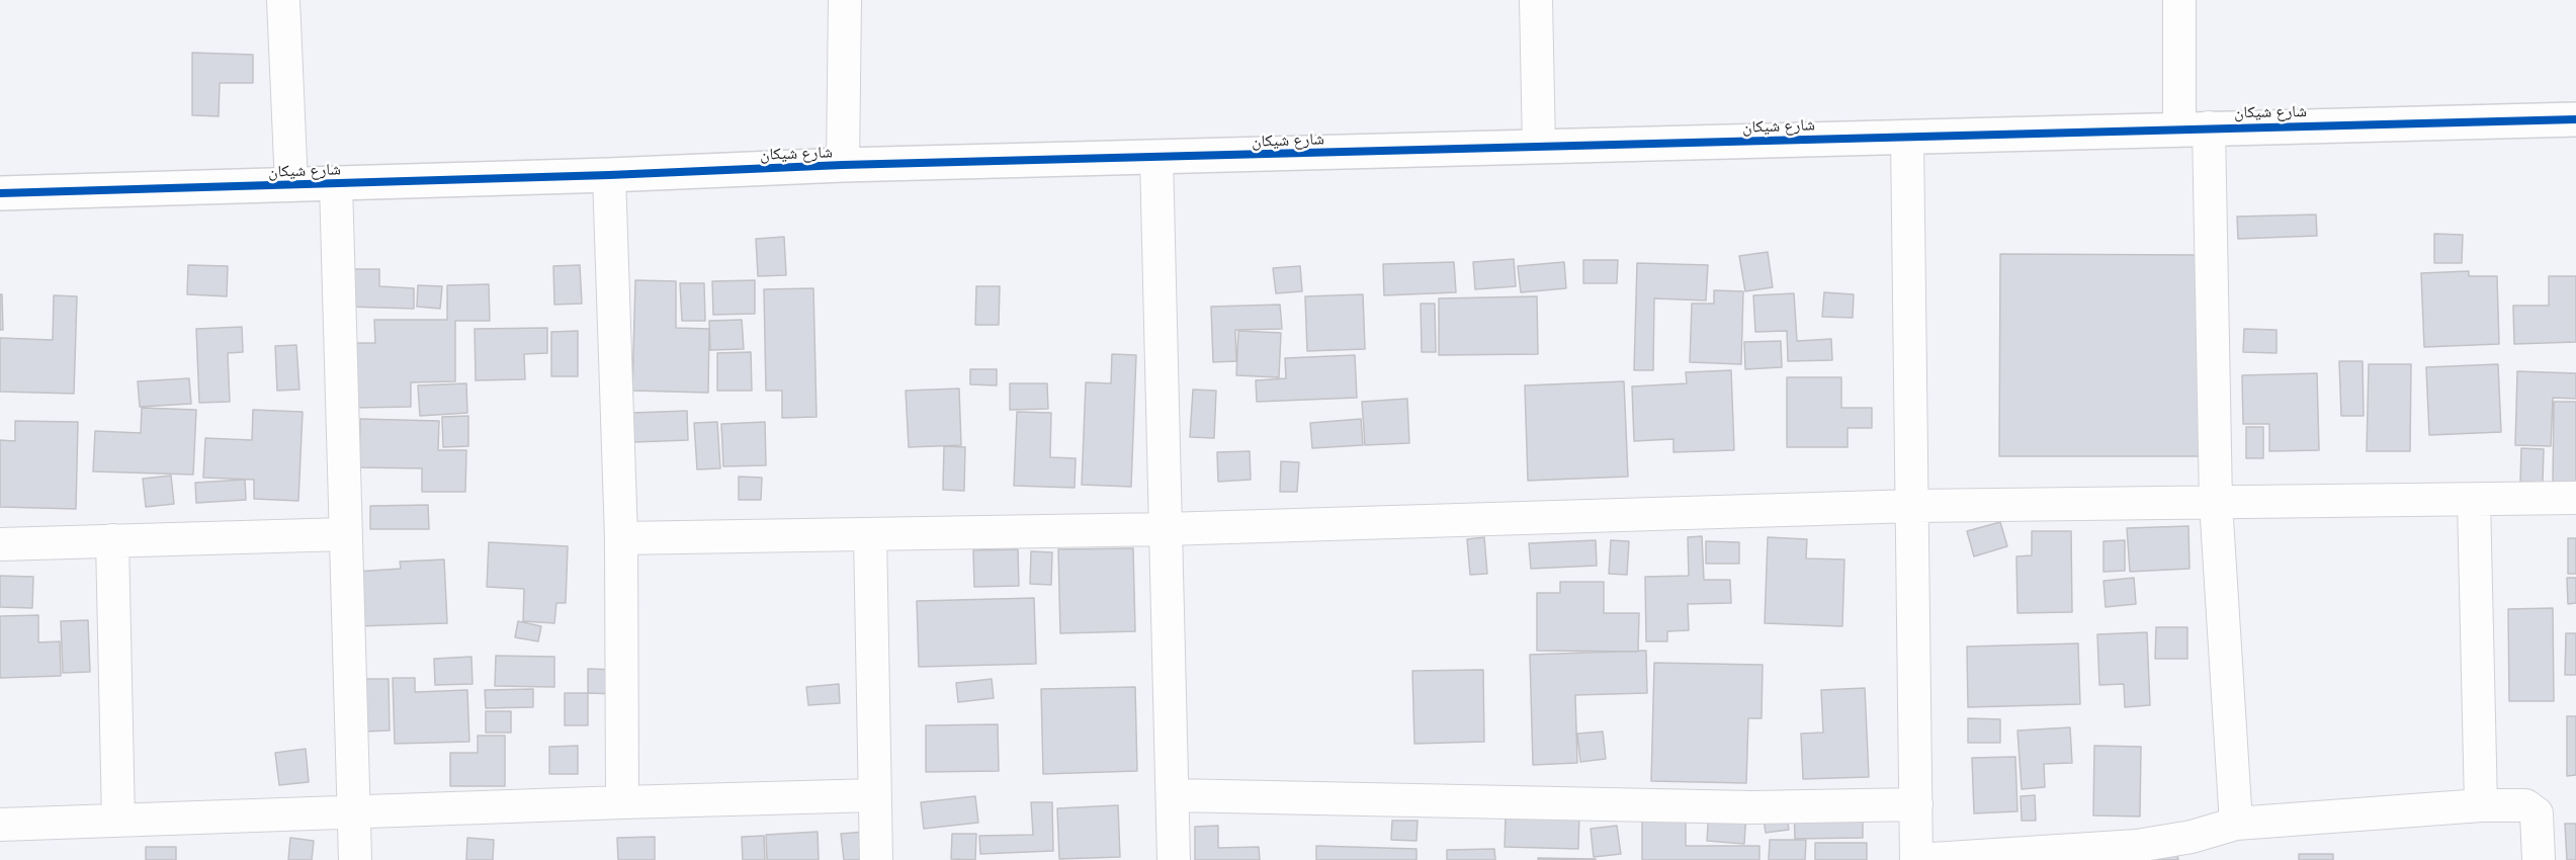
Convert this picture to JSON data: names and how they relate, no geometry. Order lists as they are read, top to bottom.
{
  "streets": {
    "street": ["شارع شيكان"]
  }
}
